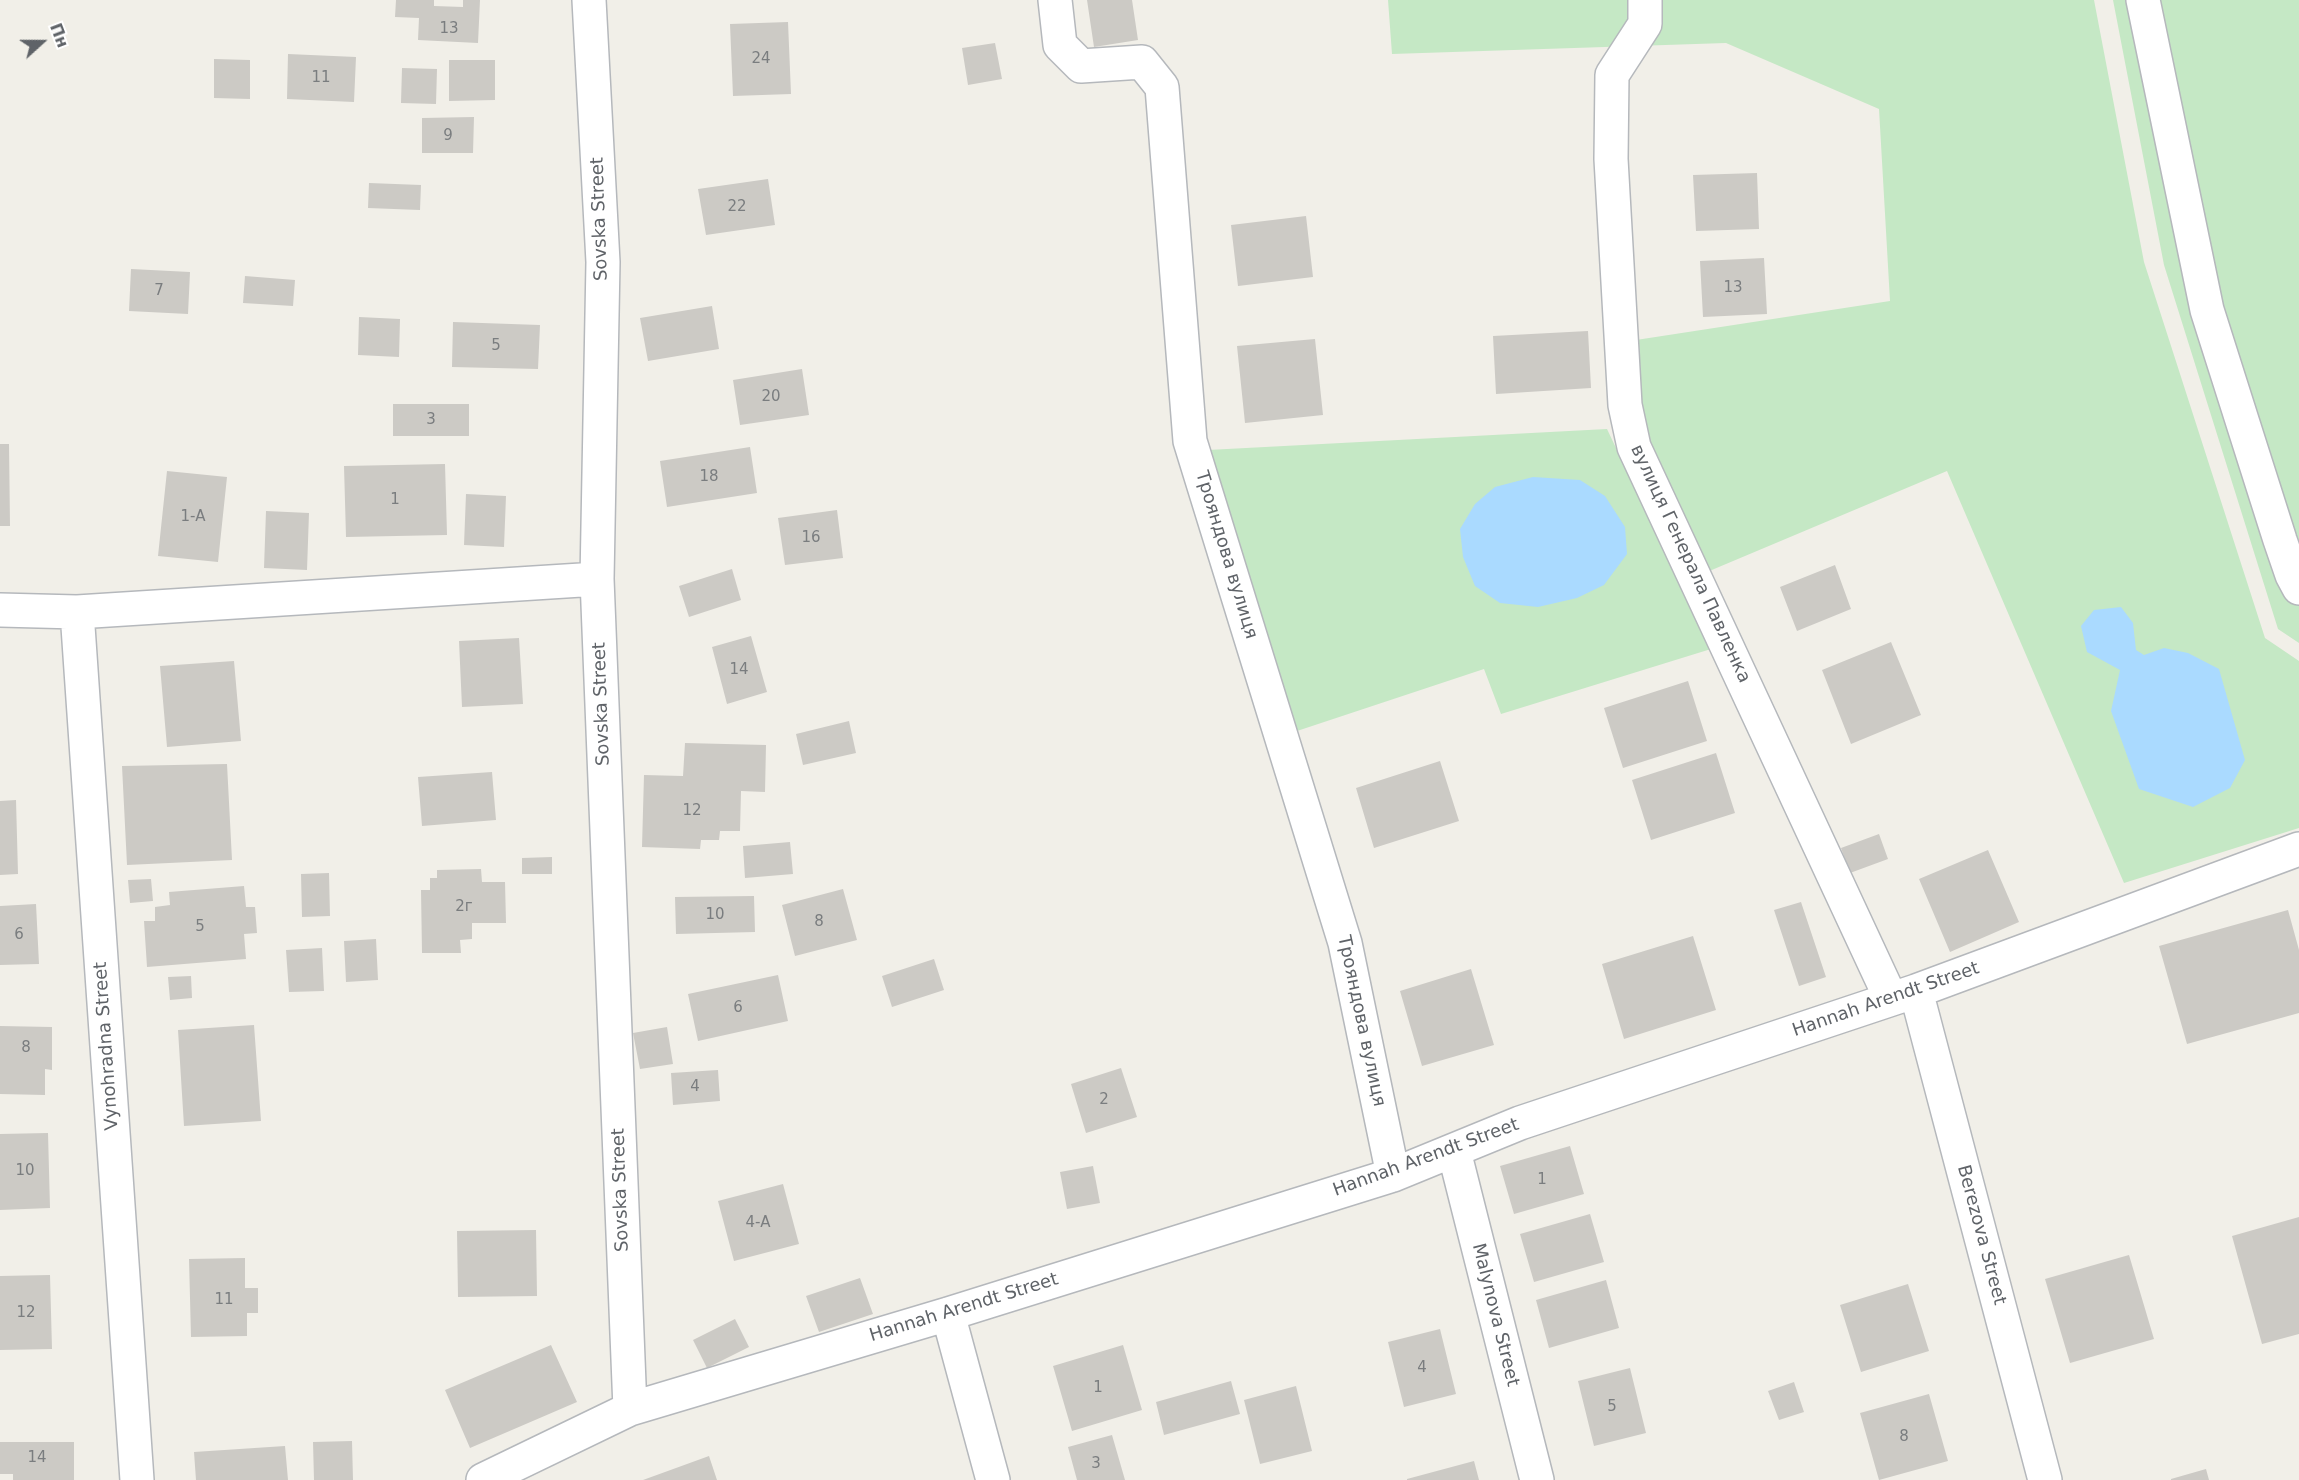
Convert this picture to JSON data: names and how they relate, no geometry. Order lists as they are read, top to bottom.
{
  "streets": {
    "street": [
      "Sovska Street",
      "Трояндова вулиця",
      "вулиця Генерала Павленка",
      "Hannah Arendt Street",
      "Vynohradna Street",
      "Berezova Street",
      "Malynova Street"
    ]
  },
  "crossings": [
    ["Sovska Street", "Hannah Arendt Street"],
    ["Трояндова вулиця", "Hannah Arendt Street"],
    ["вулиця Генерала Павленка", "Hannah Arendt Street"],
    ["вулиця Генерала Павленка", "Berezova Street"],
    ["Hannah Arendt Street", "Berezova Street"],
    ["Hannah Arendt Street", "Malynova Street"]
  ],
  "house_numbers": [
    "13",
    "24",
    "11",
    "9",
    "22",
    "13",
    "7",
    "5",
    "20",
    "3",
    "18",
    "1",
    "1-А",
    "16",
    "14",
    "12",
    "2г",
    "10",
    "8",
    "5",
    "6",
    "6",
    "8",
    "4",
    "2",
    "10",
    "1",
    "4-А",
    "11",
    "12",
    "4",
    "1",
    "5",
    "8",
    "14",
    "3"
  ],
  "north": "right"
}
